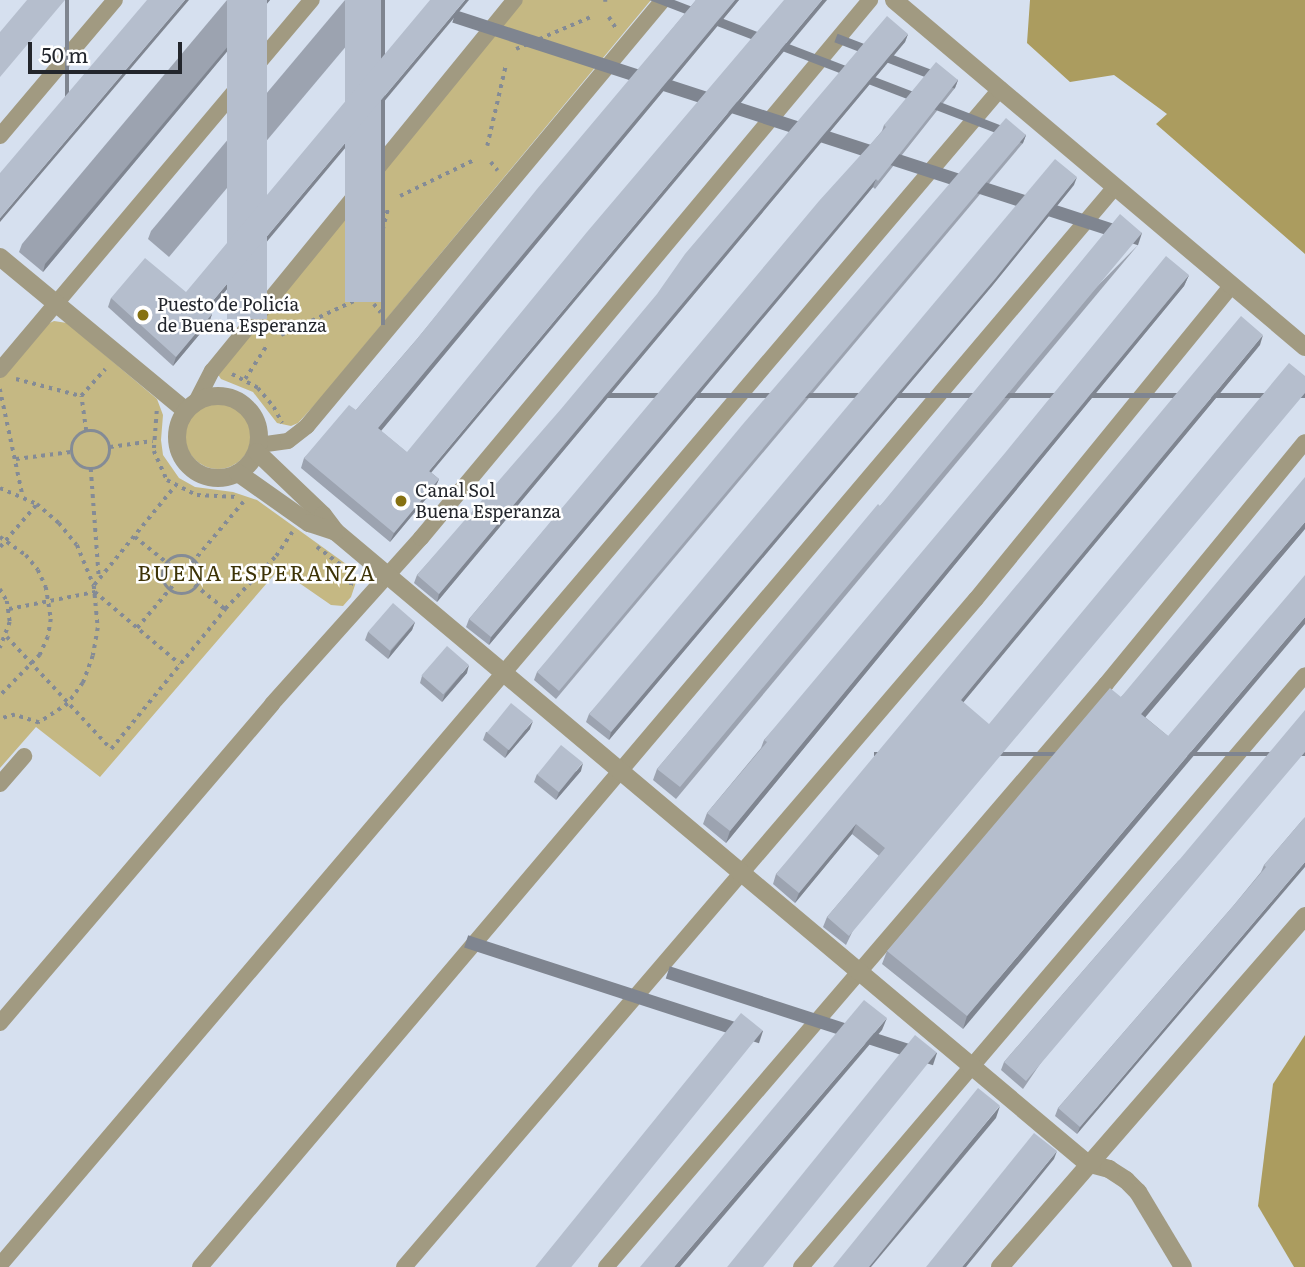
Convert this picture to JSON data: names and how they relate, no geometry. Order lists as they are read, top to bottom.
{
  "districts": ["BUENA ESPERANZA"],
  "places": ["Puesto de Policía de Buena Esperanza", "Canal Sol Buena Esperanza"],
  "scale_bar": "50 m"
}
